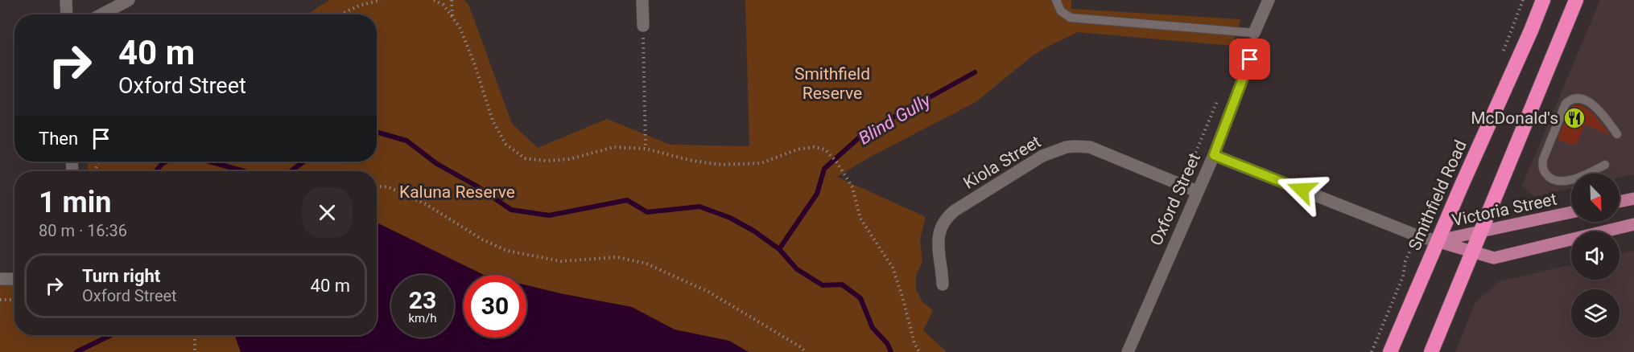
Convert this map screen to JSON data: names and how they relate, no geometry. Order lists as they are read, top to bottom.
{
  "streets": {
    "highway": ["Smithfield Road"],
    "main road": ["Victoria Street"],
    "street": ["Kiola Street", "Oxford Street"]
  },
  "crossings": [
    ["Kiola Street", "Oxford Street"],
    ["Smithfield Road", "Victoria Street"],
    ["Oxford Street", "Victoria Street"]
  ],
  "water": ["Blind Gully"],
  "parks": ["Smithfield Reserve", "Kaluna Reserve"],
  "places": {
    "restaurant": ["McDonald's"]
  },
  "north": "bottom right",
  "page": {
    "turn": ["40 m", "Oxford Street"],
    "then": "Then",
    "heading": ["1 min", "80 m · 16:36"],
    "list": [
      {
        "name": "Turn right",
        "note": "Oxford Street",
        "value": "40 m"
      }
    ],
    "speed": "23 km/h",
    "limit": "30"
  }
}
